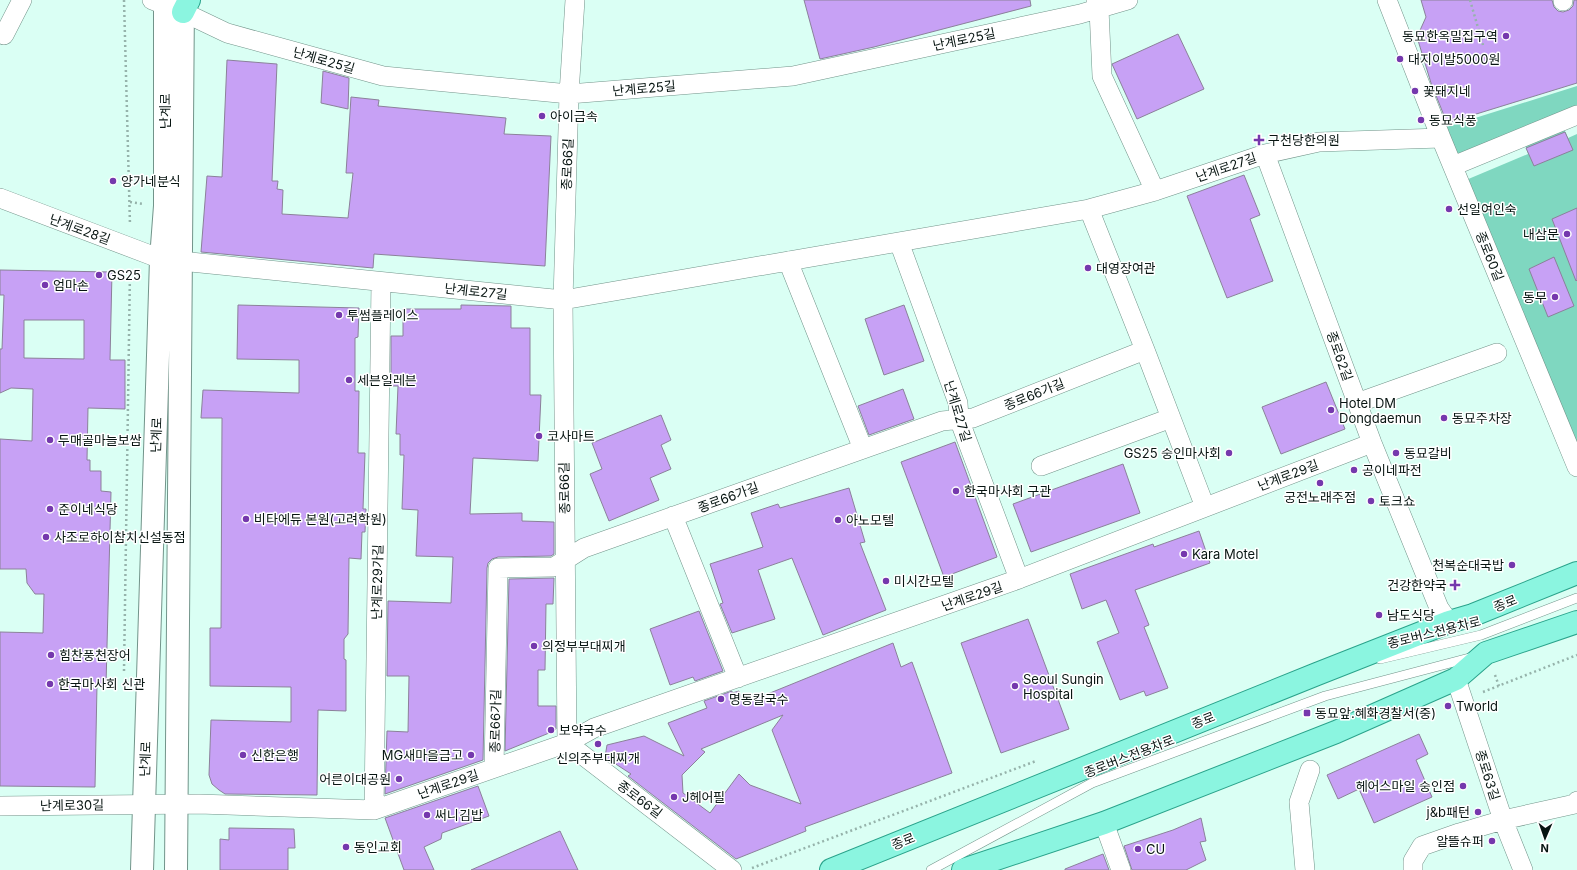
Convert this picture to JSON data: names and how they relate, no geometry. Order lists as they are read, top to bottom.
{
  "streets": {
    "main road": ["난계로", "종로"],
    "street": [
      "난계로25길",
      "종로66길",
      "난계로27길",
      "난계로28길",
      "종로60길",
      "종로62길",
      "종로66가길",
      "난계로29길",
      "난계로29가길",
      "종로63길",
      "난계로30길"
    ],
    "lane": ["종로버스전용차로"]
  },
  "crossings": [
    ["난계로25길", "난계로"],
    ["난계로25길", "종로66길"],
    ["난계로", "난계로27길"],
    ["난계로", "난계로28길"],
    ["난계로", "난계로29길"],
    ["난계로", "난계로30길"],
    ["종로66길", "난계로27길"],
    ["종로66길", "종로66가길"],
    ["종로66길", "난계로29길"],
    ["난계로27길", "난계로28길"],
    ["난계로27길", "종로60길"],
    ["난계로27길", "종로62길"],
    ["난계로27길", "종로66가길"],
    ["난계로27길", "난계로29길"],
    ["난계로27길", "난계로29가길"],
    ["종로62길", "난계로29길"],
    ["종로62길", "종로"],
    ["종로66가길", "난계로29길"],
    ["난계로29길", "난계로29가길"],
    ["난계로29길", "난계로30길"],
    ["종로", "종로버스전용차로"]
  ],
  "places": {
    "other": [
      "동묘한옥밀집구역",
      "대지이발5000원",
      "꽃돼지네",
      "아이금속",
      "동묘식풍",
      "양가네분식",
      "선일여인숙",
      "내삼문",
      "대영장여관",
      "GS25",
      "엄마손",
      "동무",
      "투썸플레이스",
      "세븐일레븐",
      "Hotel DM Dongdaemun",
      "동묘주차장",
      "코사마트",
      "두매골마늘보쌈",
      "GS25 숭인마사회",
      "동묘갈비",
      "공이네파전",
      "궁전노래주점",
      "한국마사회 구관",
      "토크쇼",
      "준이네식당",
      "비타에듀 본원(고려학원)",
      "아노모텔",
      "사조로하이참치신설동점",
      "Kara Motel",
      "천복순대국밥",
      "미시간모텔",
      "남도식당",
      "의정부부대찌개",
      "힘찬풍천장어",
      "한국마사회 신관",
      "Seoul Sungin Hospital",
      "명동칼국수",
      "Tworld",
      "보약국수",
      "신의주부대찌개",
      "신한은행",
      "MG새마을금고",
      "어른이대공원",
      "헤어스마일 숭인점",
      "J헤어필",
      "j&b패턴",
      "써니김밥",
      "알뜰슈퍼",
      "동인교회",
      "CU"
    ],
    "health": ["구천당한의원", "건강한약국"],
    "transit": ["동묘앞.혜화경찰서(중)"]
  },
  "north": "bottom"
}
